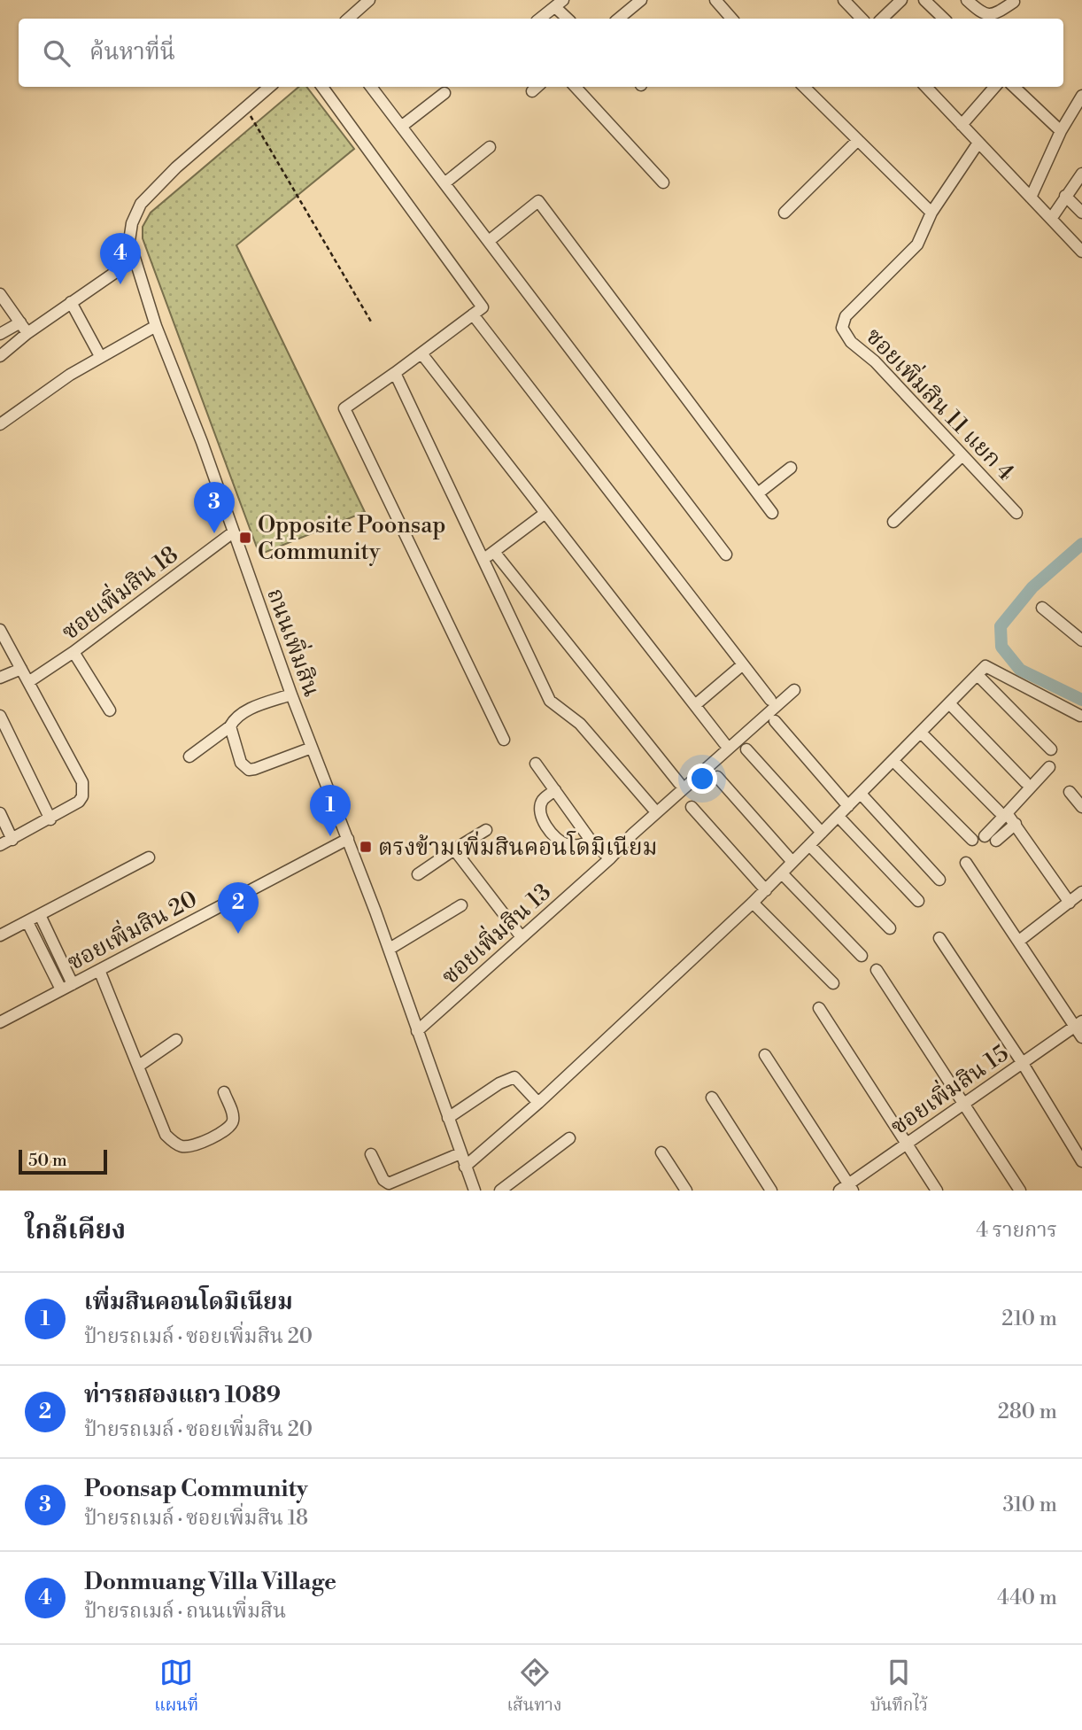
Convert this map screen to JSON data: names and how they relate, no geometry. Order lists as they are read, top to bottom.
{
  "streets": {
    "street": [
      "ซอยเพิ่มสิน 11 แยก 4",
      "ซอยเพิ่มสิน 18",
      "ถนนเพิ่มสิน",
      "ซอยเพิ่มสิน 20",
      "ซอยเพิ่มสิน 13",
      "ซอยเพิ่มสิน 15"
    ]
  },
  "crossings": [
    ["ซอยเพิ่มสิน 18", "ถนนเพิ่มสิน"],
    ["ถนนเพิ่มสิน", "ซอยเพิ่มสิน 20"],
    ["ถนนเพิ่มสิน", "ซอยเพิ่มสิน 13"]
  ],
  "places": {
    "transit": ["Opposite Poonsap Community", "ตรงข้ามเพิ่มสินคอนโดมิเนียม"]
  },
  "scale_bar": "50 m",
  "page": {
    "search": "ค้นหาที่นี่",
    "pins": [
      "4",
      "3",
      "1",
      "2"
    ],
    "scale": "50 m",
    "heading": ["ใกล้เคียง", "4 รายการ"],
    "list": [
      {
        "mark": "1",
        "name": "เพิ่มสินคอนโดมิเนียม",
        "note": "ป้ายรถเมล์ · ซอยเพิ่มสิน 20",
        "value": "210 m"
      },
      {
        "mark": "2",
        "name": "ท่ารถสองแถว 1089",
        "note": "ป้ายรถเมล์ · ซอยเพิ่มสิน 20",
        "value": "280 m"
      },
      {
        "mark": "3",
        "name": "Poonsap Community",
        "note": "ป้ายรถเมล์ · ซอยเพิ่มสิน 18",
        "value": "310 m"
      },
      {
        "mark": "4",
        "name": "Donmuang Villa Village",
        "note": "ป้ายรถเมล์ · ถนนเพิ่มสิน",
        "value": "440 m"
      }
    ],
    "nav": ["แผนที่", "เส้นทาง", "บันทึกไว้"]
  }
}
